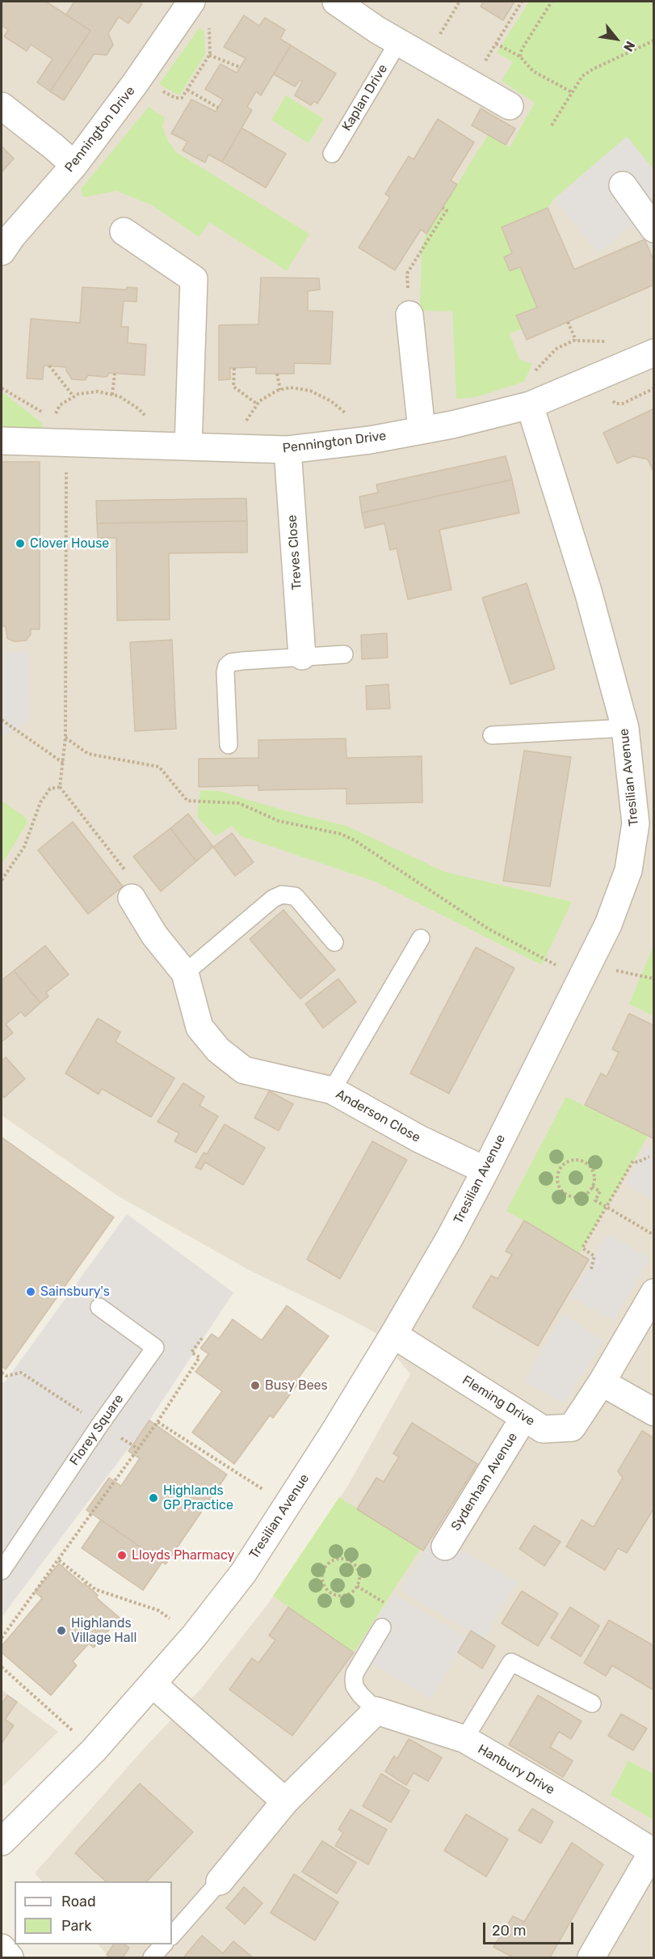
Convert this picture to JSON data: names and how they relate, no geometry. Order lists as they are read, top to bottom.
{
  "streets": {
    "street": [
      "Pennington Drive",
      "Treves Close",
      "Tresilian Avenue",
      "Anderson Close",
      "Fleming Drive",
      "Sydenham Avenue",
      "Hanbury Drive"
    ],
    "lane": ["Kaplan Drive", "Florey Square"]
  },
  "crossings": [
    ["Pennington Drive", "Treves Close"],
    ["Pennington Drive", "Tresilian Avenue"],
    ["Tresilian Avenue", "Anderson Close"],
    ["Tresilian Avenue", "Fleming Drive"],
    ["Fleming Drive", "Sydenham Avenue"]
  ],
  "places": [
    "Clover House",
    "Sainsbury's",
    "Busy Bees",
    "Highlands GP Practice",
    "Lloyds Pharmacy",
    "Highlands Village Hall"
  ],
  "legend": ["Road", "Park"],
  "scale_bar": "20 m",
  "north": "bottom right"
}
